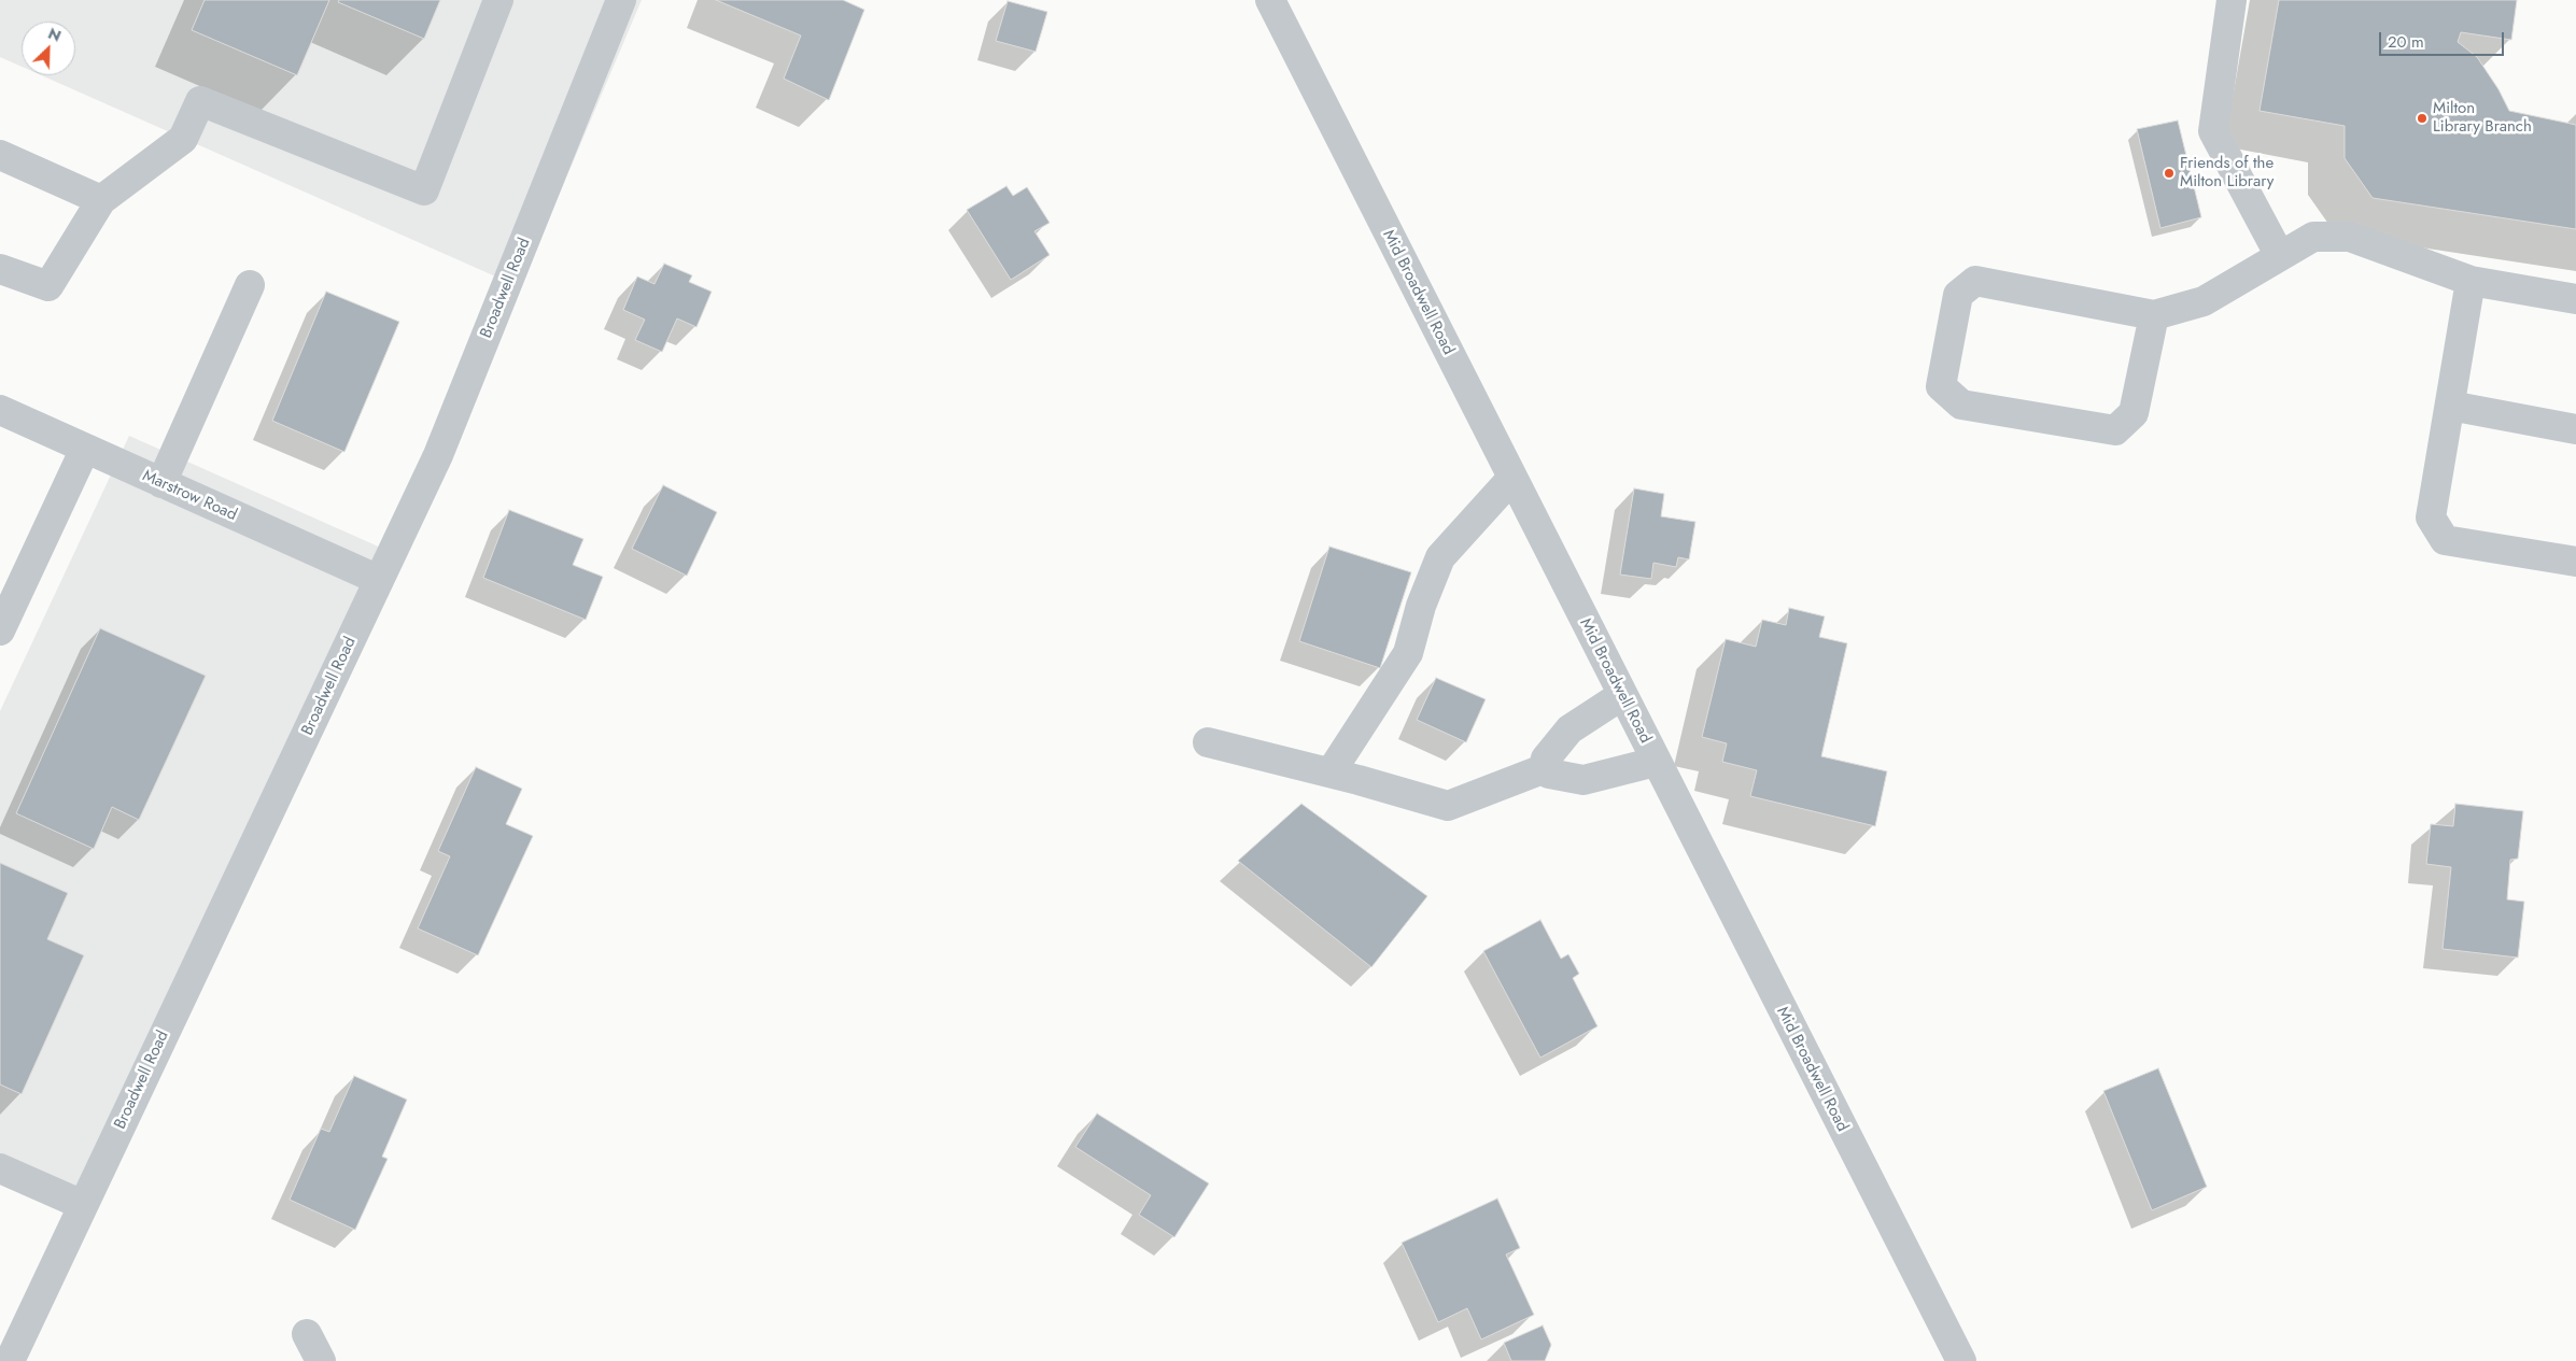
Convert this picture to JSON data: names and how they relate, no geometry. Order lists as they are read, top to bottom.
{
  "streets": {
    "street": ["Broadwell Road", "Mid Broadwell Road", "Marstrow Road"]
  },
  "crossings": [
    ["Broadwell Road", "Marstrow Road"]
  ],
  "places": ["Milton Library Branch", "Friends of the Milton Library"],
  "scale_bar": "20 m",
  "north": "top right"
}
